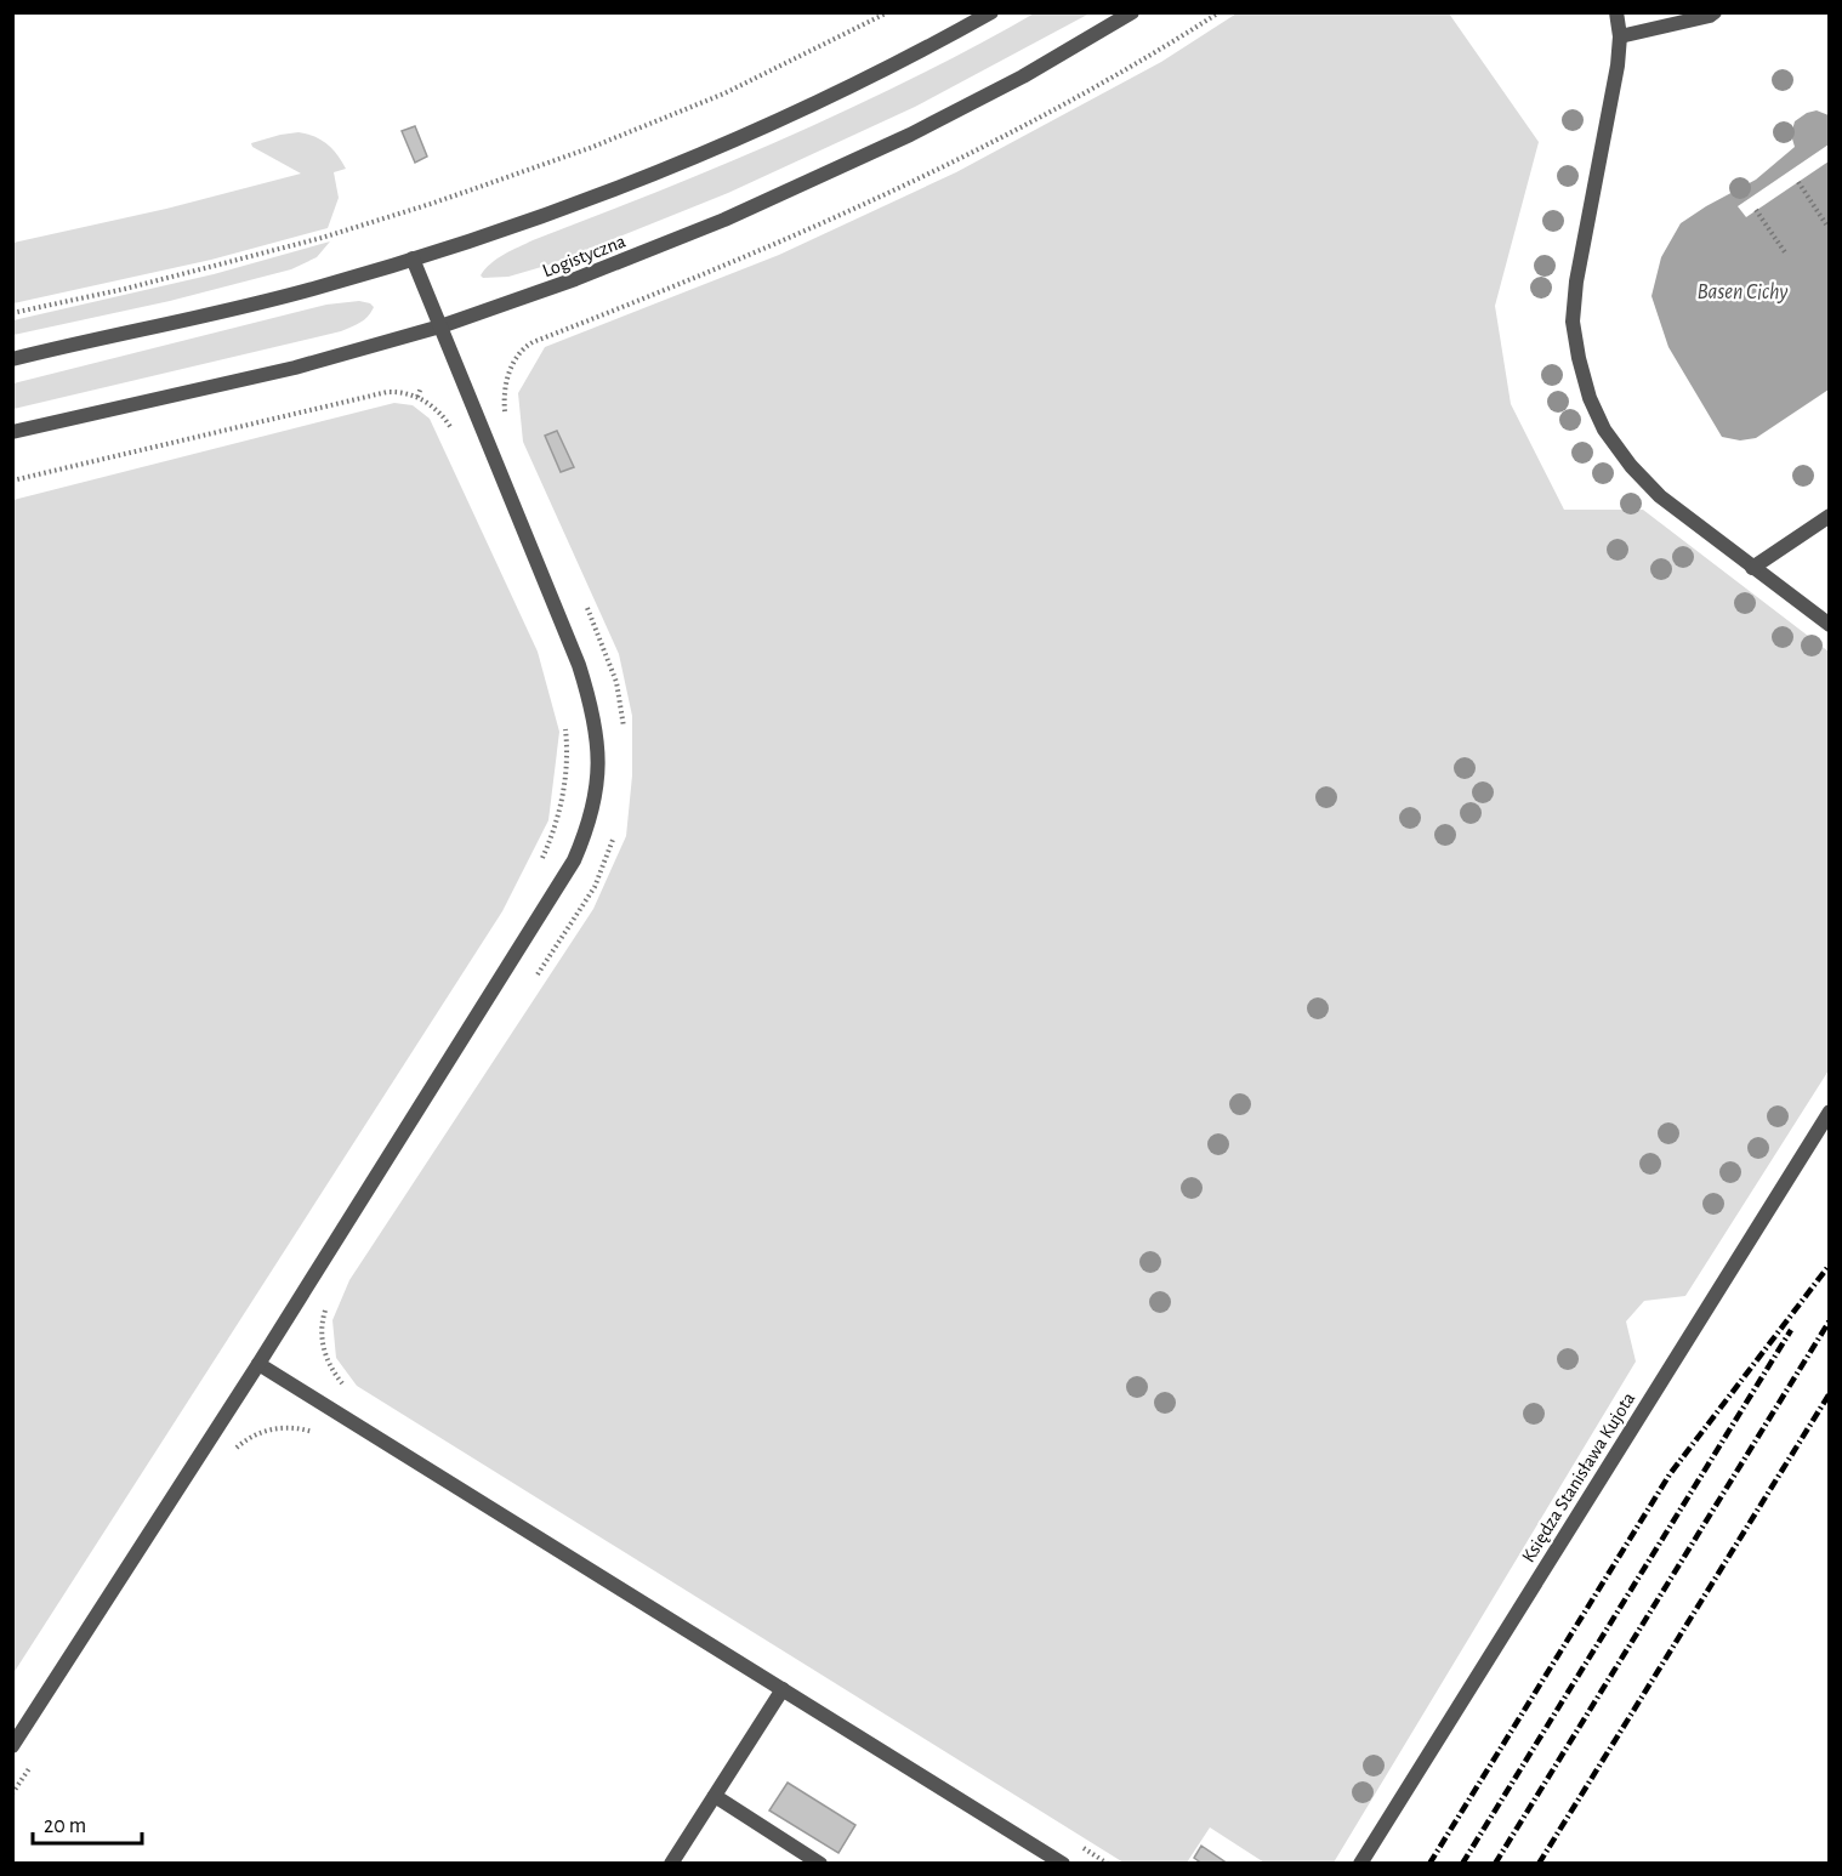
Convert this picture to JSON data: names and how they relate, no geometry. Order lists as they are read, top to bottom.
{
  "streets": {
    "street": ["Logistyczna", "Księdza Stanisława Kujota"]
  },
  "water": ["Basen Cichy"],
  "scale_bar": "20 m"
}
